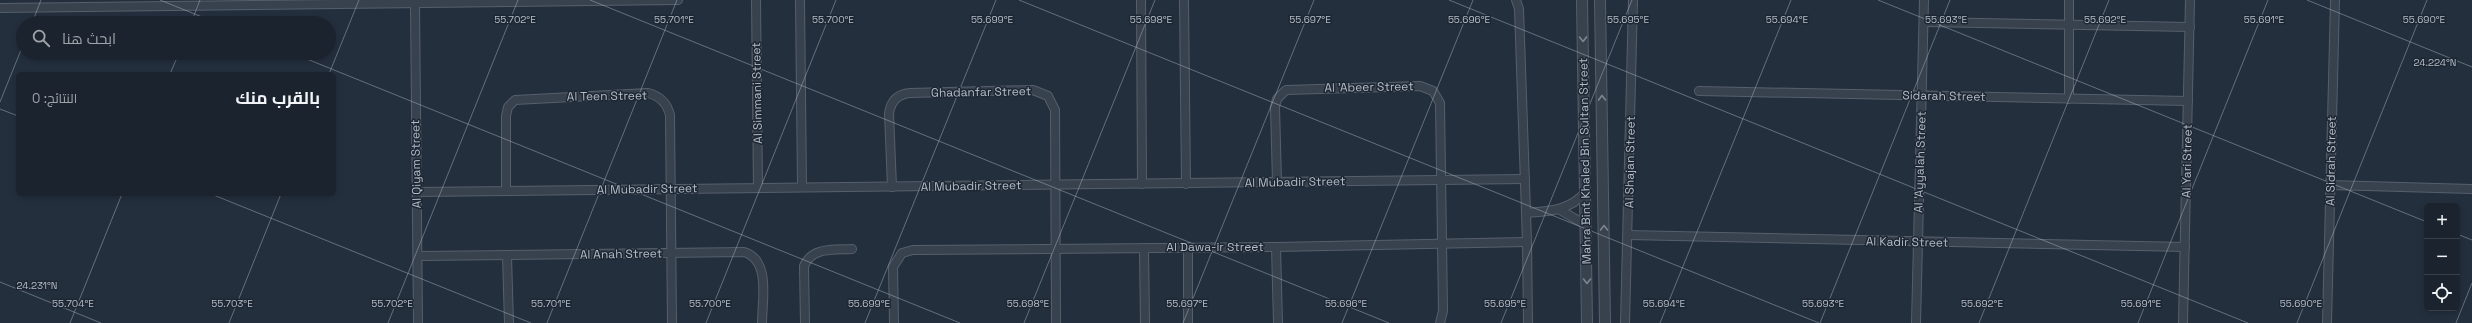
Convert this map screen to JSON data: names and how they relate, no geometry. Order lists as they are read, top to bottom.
{
  "streets": {
    "street": [
      "Al 'Abeer Street",
      "Ghadanfar Street",
      "Al Simmani Street",
      "Al Teen Street",
      "Sidarah Street",
      "Mahra Bint Khaled Bin Sultan Street",
      "Al Yari Street",
      "Al Sidrah Street",
      "Al Shajan Street",
      "Al 'Ayyalah Street",
      "Al Qiyam Street",
      "Al Mubadir Street",
      "Al Kadir Street",
      "Al Dawa-ir Street",
      "Al Anah Street"
    ]
  },
  "crossings": [
    ["Al 'Abeer Street", "Al Mubadir Street"],
    ["Al 'Abeer Street", "Al Dawa-ir Street"],
    ["Ghadanfar Street", "Al Mubadir Street"],
    ["Ghadanfar Street", "Al Dawa-ir Street"],
    ["Al Simmani Street", "Al Mubadir Street"],
    ["Al Teen Street", "Al Mubadir Street"],
    ["Al Teen Street", "Al Anah Street"],
    ["Sidarah Street", "Al Yari Street"],
    ["Sidarah Street", "Al 'Ayyalah Street"],
    ["Al Yari Street", "Al Kadir Street"],
    ["Al Shajan Street", "Al Kadir Street"],
    ["Al 'Ayyalah Street", "Al Kadir Street"],
    ["Al Qiyam Street", "Al Mubadir Street"],
    ["Al Qiyam Street", "Al Anah Street"]
  ],
  "page": {
    "search": "ابحث هنا",
    "heading": ["بالقرب منك", "النتائج: 0"],
    "map_buttons": ["+", "−"]
  },
  "coordinates": [
    "55.702°E",
    "55.697°E",
    "55.693°E",
    "55.691°E",
    "55.690°E",
    "55.701°E",
    "55.700°E",
    "55.699°E",
    "55.698°E",
    "55.696°E",
    "55.695°E",
    "55.694°E",
    "55.692°E",
    "24.224°N",
    "24.231°N",
    "55.704°E",
    "55.703°E"
  ]
}
